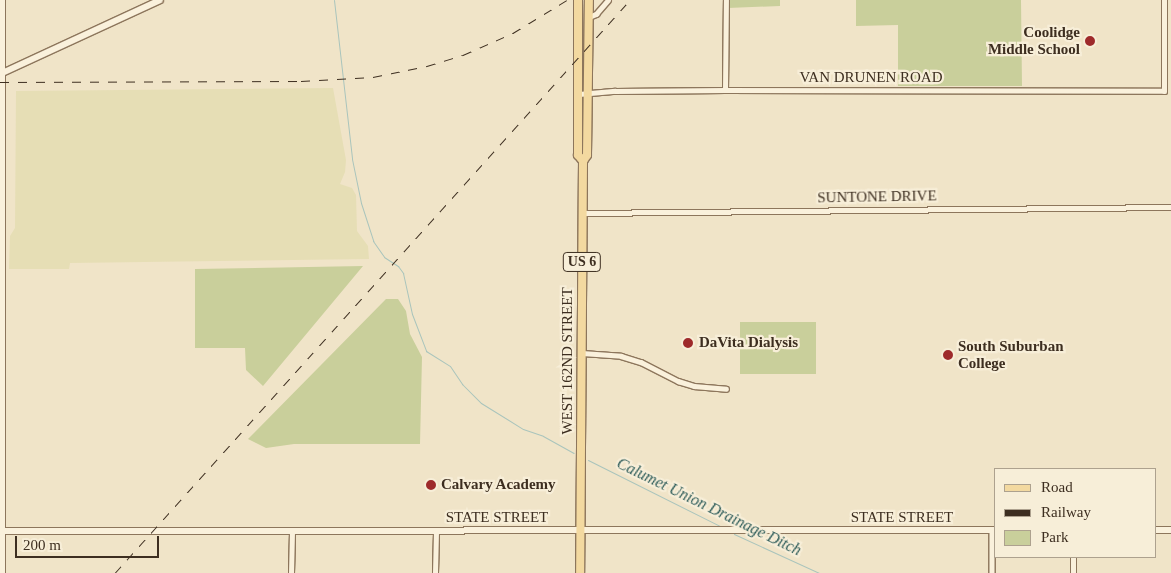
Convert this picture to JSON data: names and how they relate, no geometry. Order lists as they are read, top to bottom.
{
  "streets": {
    "main road": ["US 6", "WEST 162ND STREET"],
    "street": ["VAN DRUNEN ROAD", "SUNTONE DRIVE", "STATE STREET"]
  },
  "crossings": [
    ["VAN DRUNEN ROAD", "WEST 162ND STREET"],
    ["SUNTONE DRIVE", "WEST 162ND STREET"],
    ["US 6", "WEST 162ND STREET"],
    ["US 6", "STATE STREET"],
    ["WEST 162ND STREET", "STATE STREET"]
  ],
  "water": ["Calumet Union Drainage Ditch"],
  "places": [
    "Coolidge Middle School",
    "DaVita Dialysis",
    "South Suburban College",
    "Calvary Academy"
  ],
  "legend": ["Road", "Railway", "Park"],
  "scale_bar": "200 m"
}
